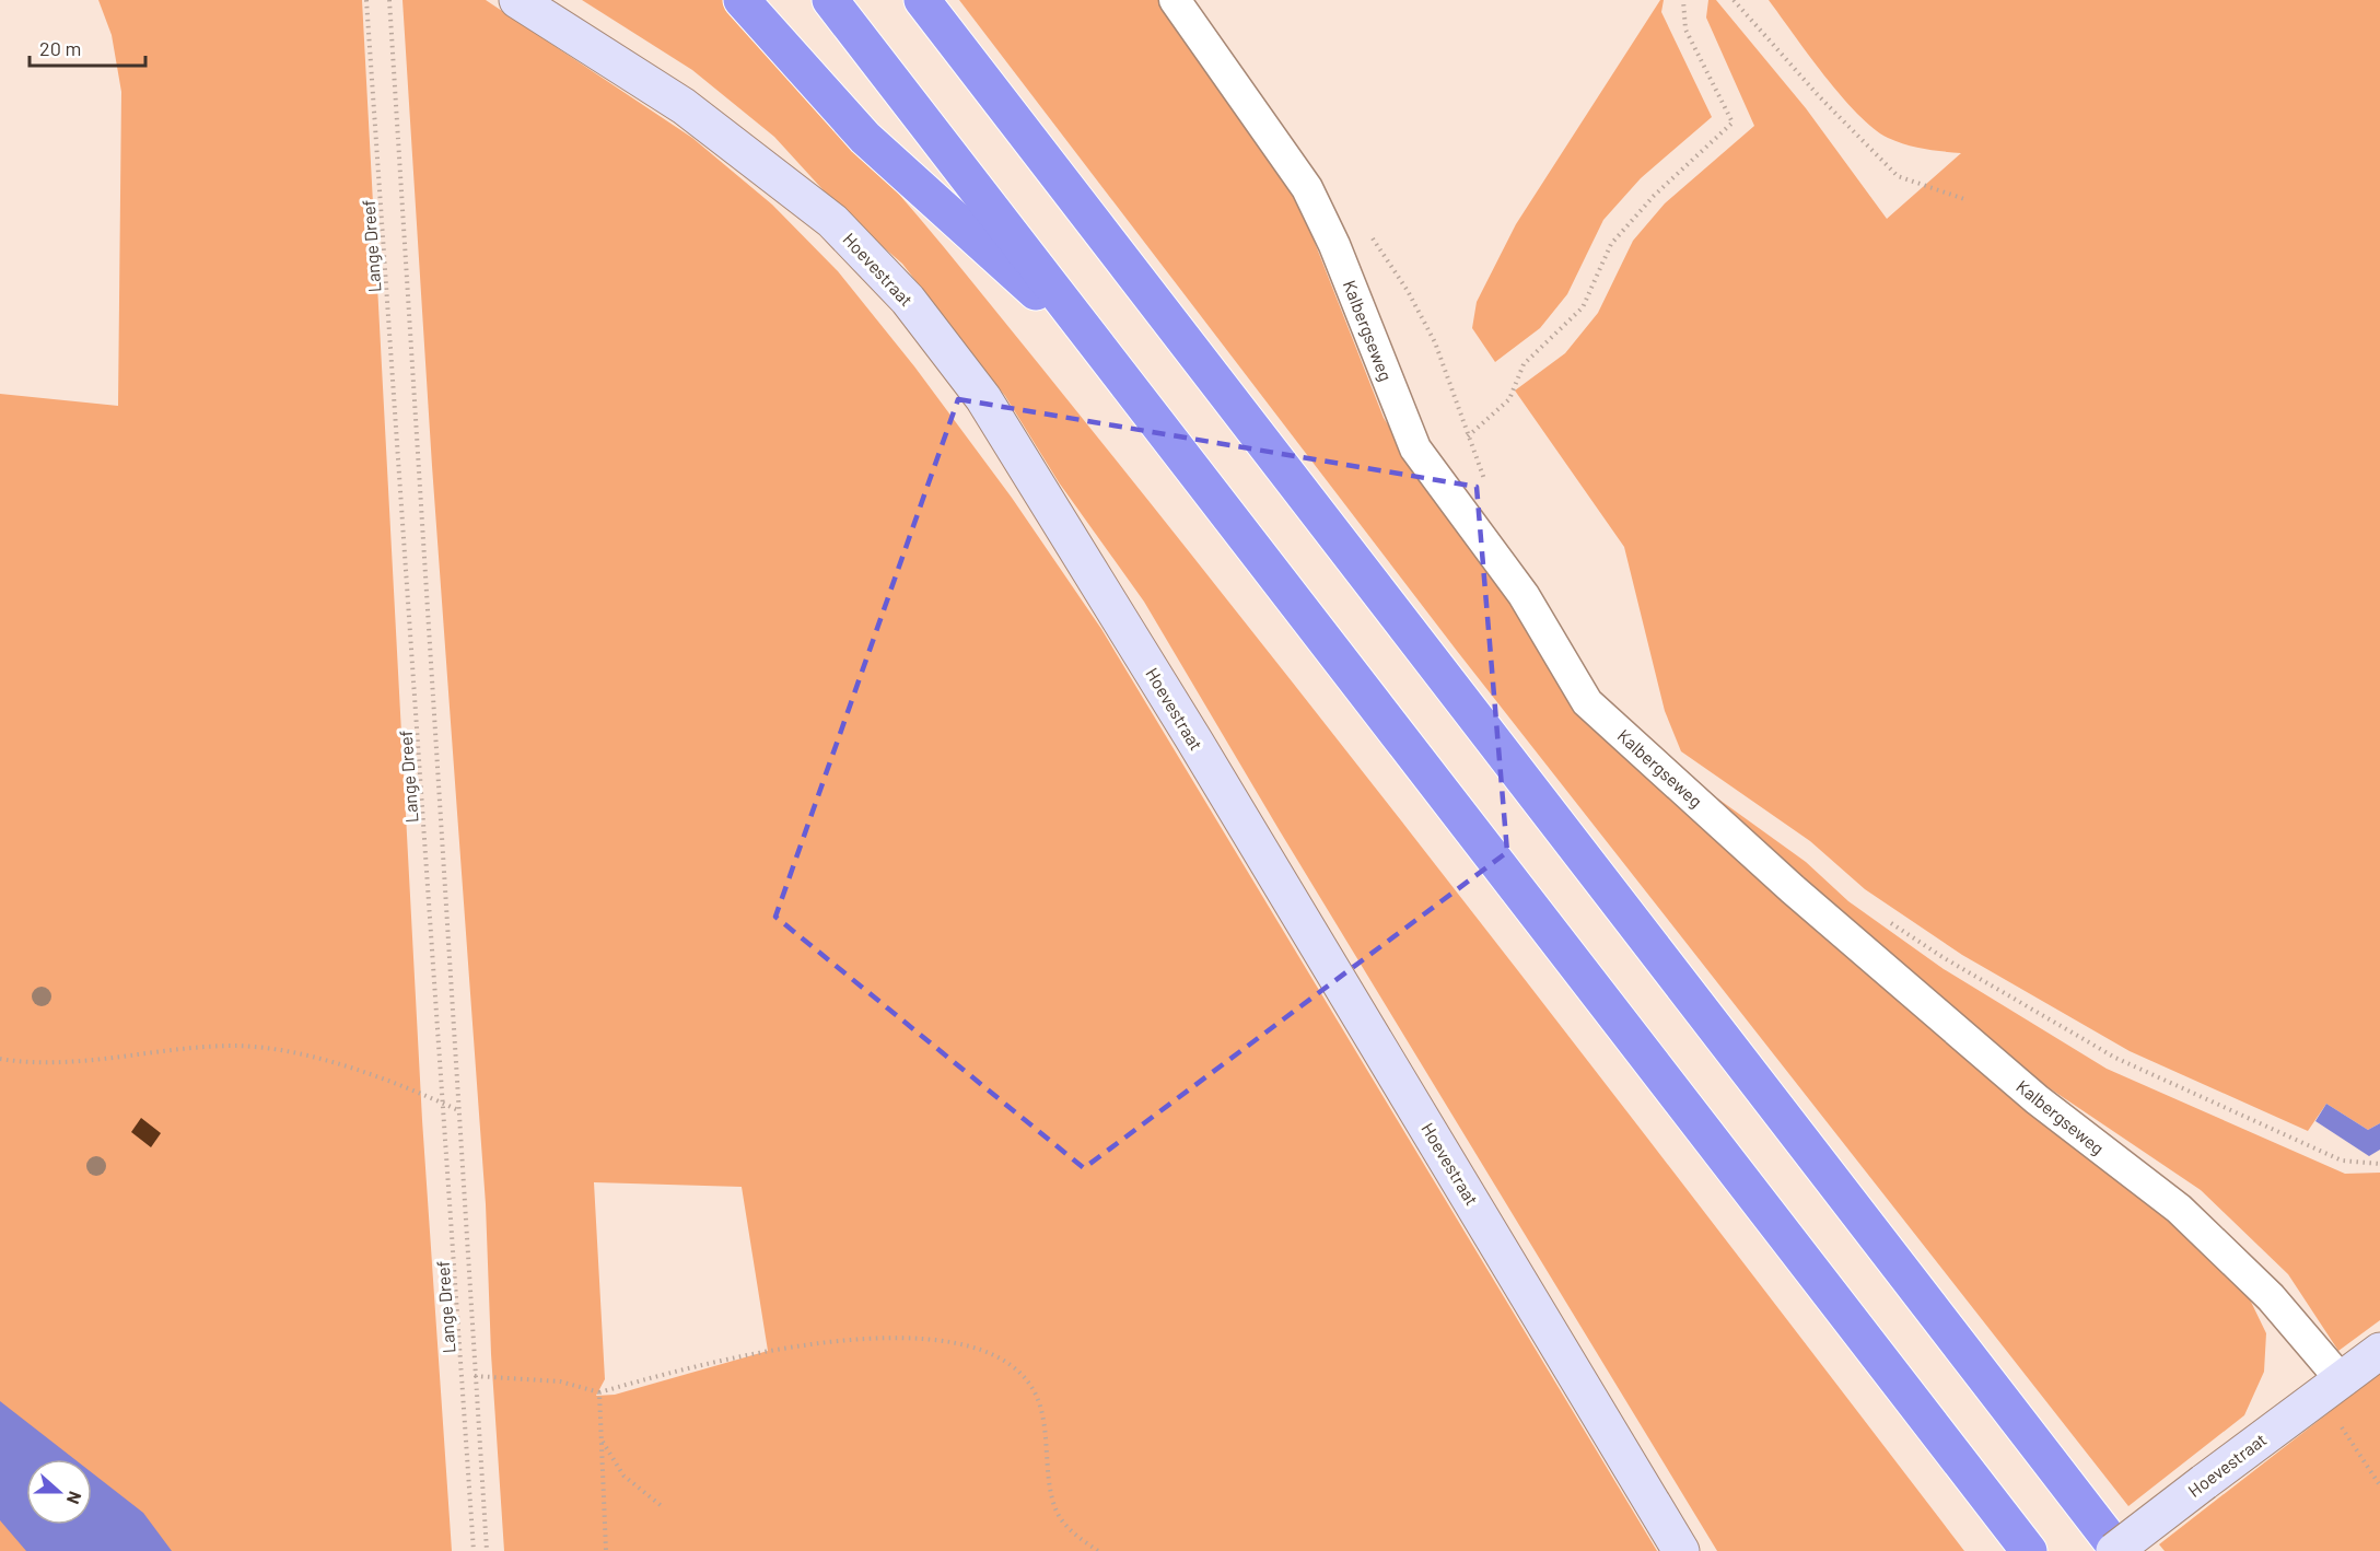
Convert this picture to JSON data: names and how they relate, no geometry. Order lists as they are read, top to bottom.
{
  "streets": {
    "street": ["Hoevestraat", "Kalbergseweg"],
    "path": ["Lange Dreef"]
  },
  "crossings": [
    ["Hoevestraat", "Kalbergseweg"]
  ],
  "scale_bar": "20 m",
  "north": "right"
}
